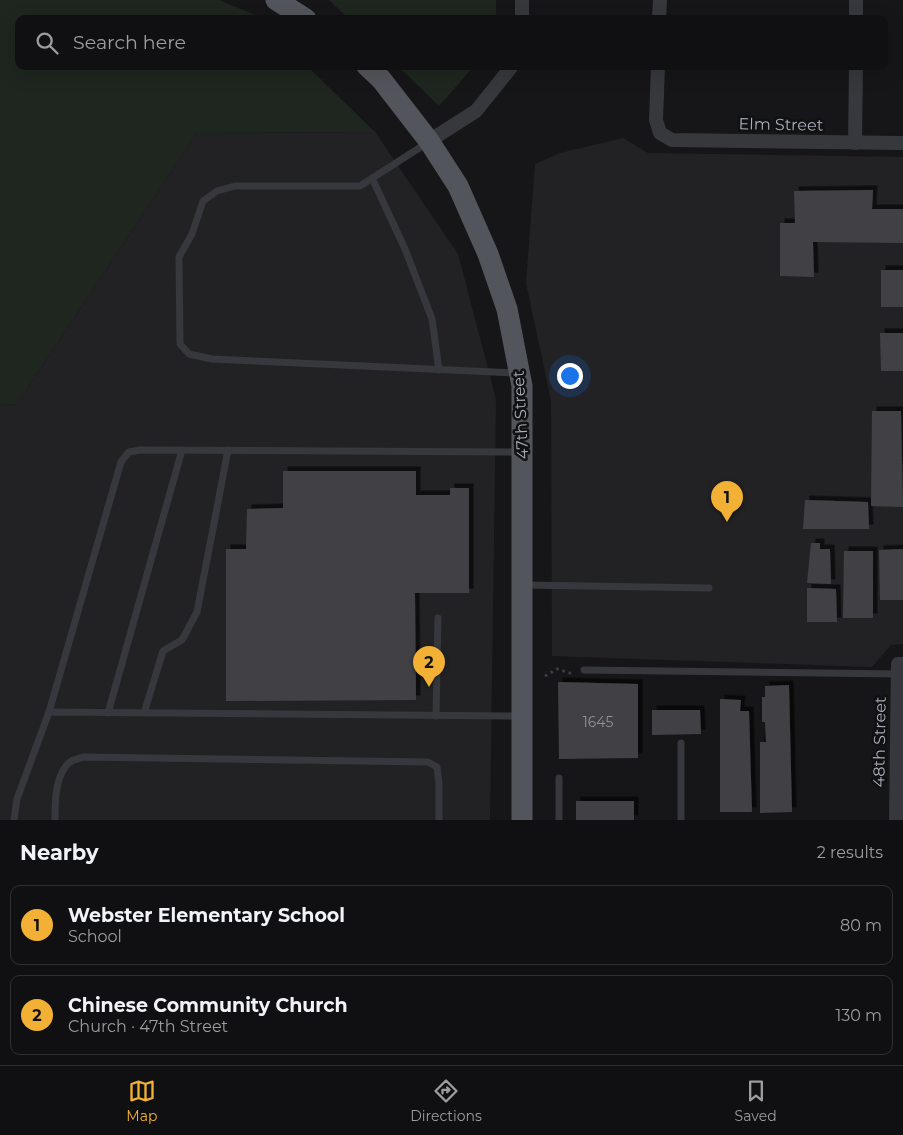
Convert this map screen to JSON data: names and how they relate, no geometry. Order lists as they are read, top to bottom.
{
  "streets": {
    "main road": ["47th Street"],
    "street": ["Elm Street", "48th Street"]
  },
  "house_numbers": ["1645"],
  "page": {
    "search": "Search here",
    "pins": ["1", "2"],
    "heading": ["Nearby", "2 results"],
    "list": [
      {
        "mark": "1",
        "name": "Webster Elementary School",
        "note": "School",
        "value": "80 m"
      },
      {
        "mark": "2",
        "name": "Chinese Community Church",
        "note": "Church · 47th Street",
        "value": "130 m"
      }
    ],
    "nav": ["Map", "Directions", "Saved"]
  }
}
